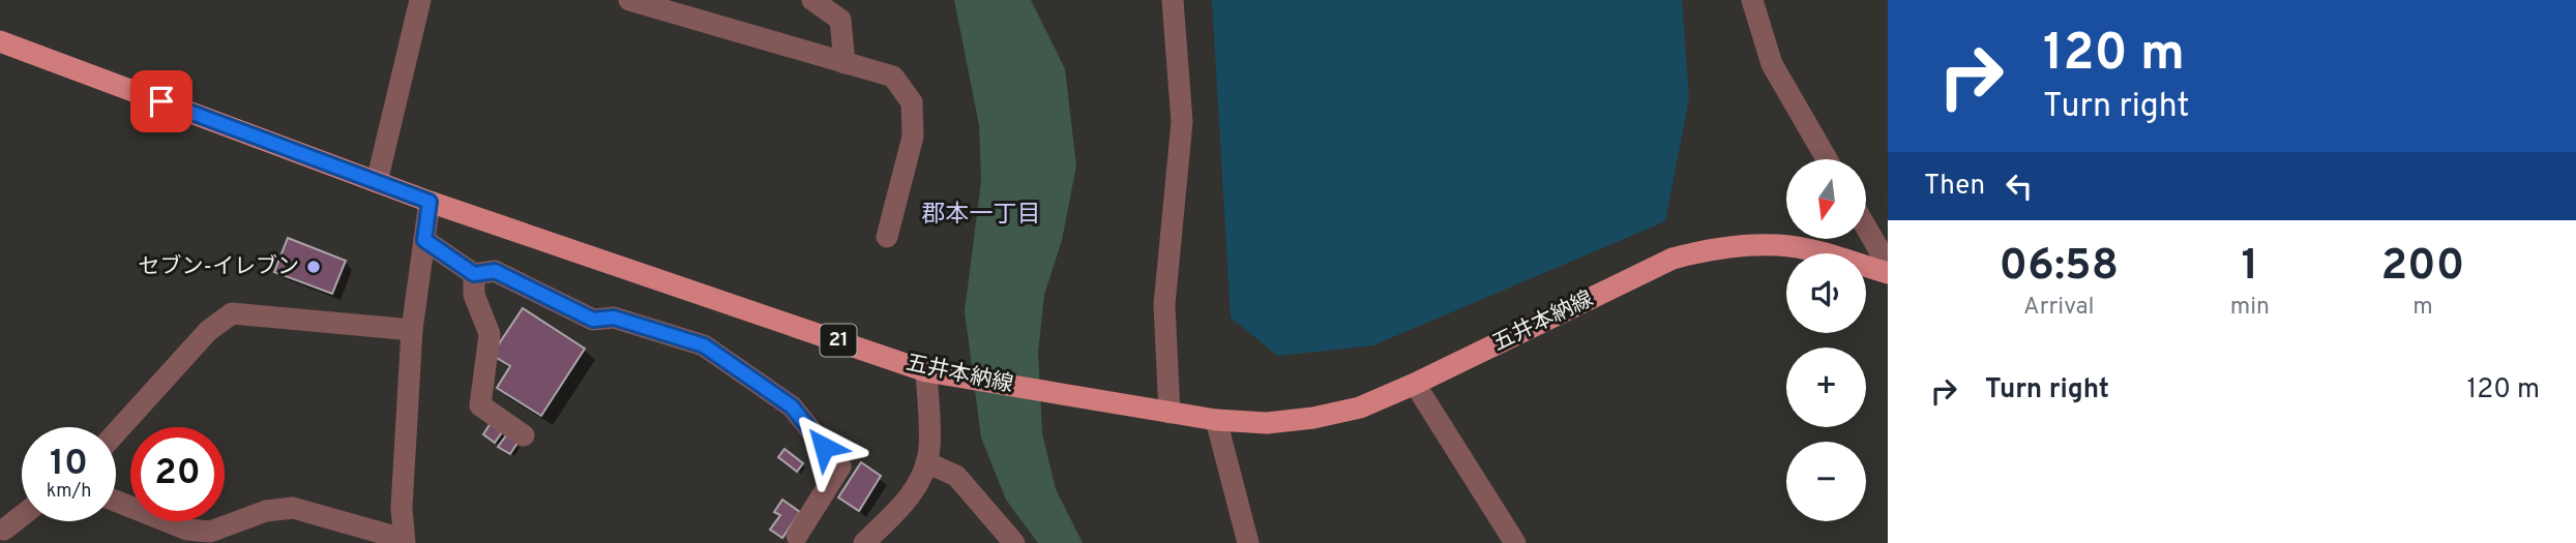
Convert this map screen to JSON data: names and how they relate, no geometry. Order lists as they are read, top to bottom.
{
  "streets": {
    "main road": ["五井本納線", "21"]
  },
  "districts": ["郡本一丁目"],
  "places": ["セブン-イレブン"],
  "north": "bottom",
  "page": {
    "turn": ["120 m", "Turn right"],
    "then": "Then",
    "map_buttons": ["+", "−"],
    "eta": [
      "06:58",
      "Arrival",
      "1",
      "min",
      "200",
      "m"
    ],
    "list": [
      {
        "name": "Turn right",
        "value": "120 m"
      }
    ],
    "speed": "10 km/h",
    "limit": "20"
  }
}
